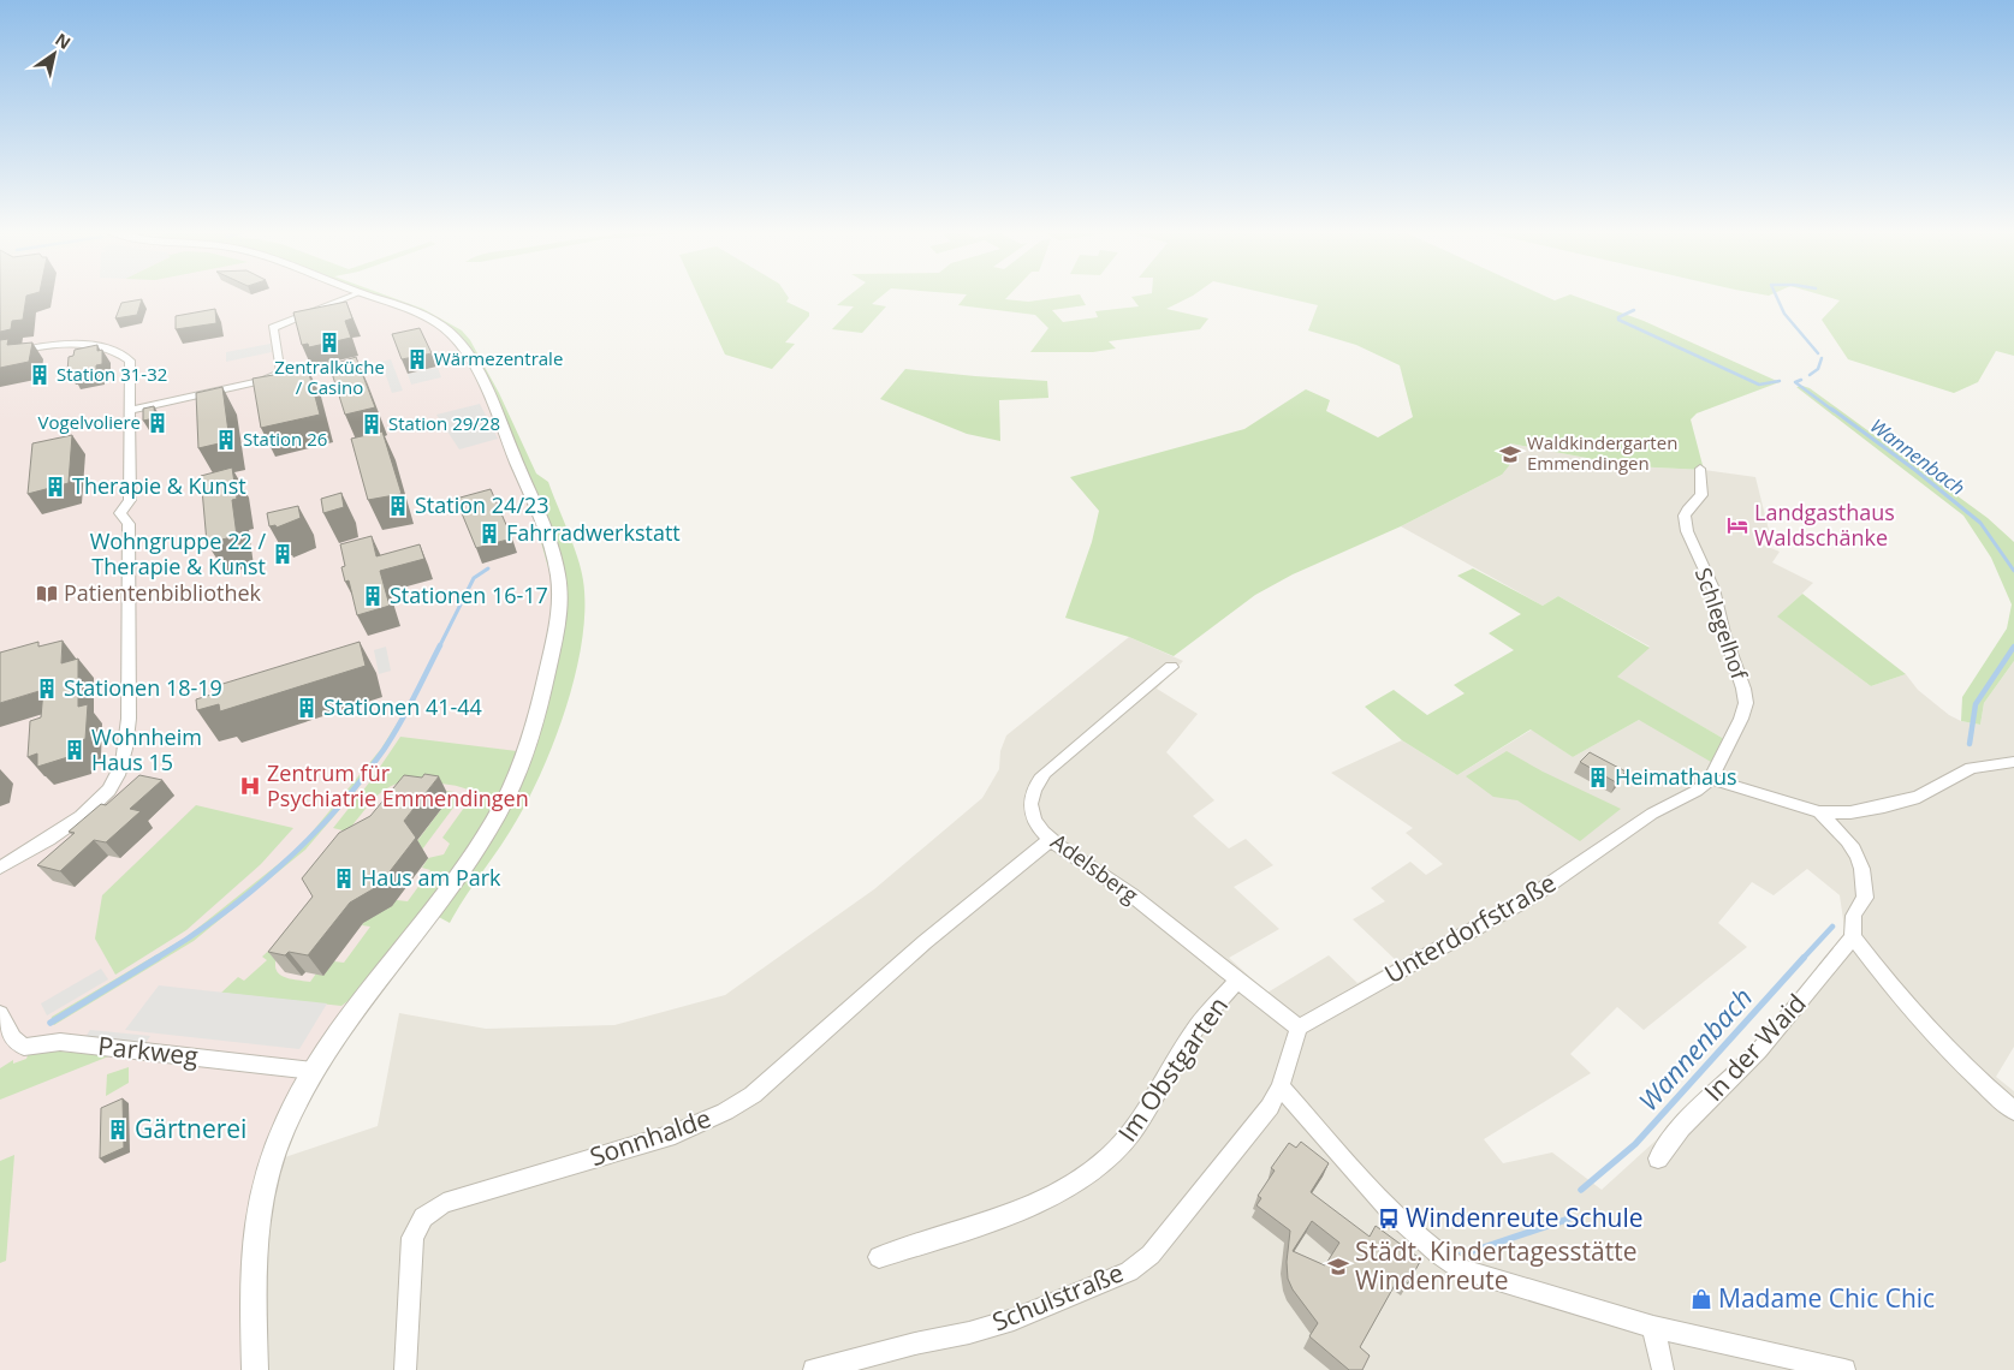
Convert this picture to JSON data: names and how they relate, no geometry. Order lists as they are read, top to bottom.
{
  "streets": {
    "street": [
      "Schlegelhof",
      "Adelsberg",
      "Unterdorfstraße",
      "In der Waid",
      "Parkweg",
      "Im Obstgarten",
      "Sonnhalde",
      "Schulstraße"
    ]
  },
  "crossings": [
    ["Schlegelhof", "Unterdorfstraße"],
    ["Adelsberg", "Unterdorfstraße"],
    ["Adelsberg", "Im Obstgarten"],
    ["Adelsberg", "Sonnhalde"]
  ],
  "water": ["Wannenbach"],
  "places": {
    "building": [
      "Zentralküche / Casino",
      "Wärmezentrale",
      "Station 31-32",
      "Vogelvoliere",
      "Station 29/28",
      "Station 26",
      "Therapie & Kunst",
      "Station 24/23",
      "Fahrradwerkstatt",
      "Wohngruppe 22 / Therapie & Kunst",
      "Stationen 16-17",
      "Stationen 18-19",
      "Stationen 41-44",
      "Wohnheim Haus 15",
      "Heimathaus",
      "Haus am Park",
      "Gärtnerei"
    ],
    "school or university": ["Waldkindergarten Emmendingen", "Städt. Kindertagesstätte Windenreute"],
    "hotel": ["Landgasthaus Waldschänke"],
    "library": ["Patientenbibliothek"],
    "hospital": ["Zentrum für Psychiatrie Emmendingen"],
    "bus stop": ["Windenreute Schule"],
    "shop": ["Madame Chic Chic"]
  },
  "north": "top right"
}
